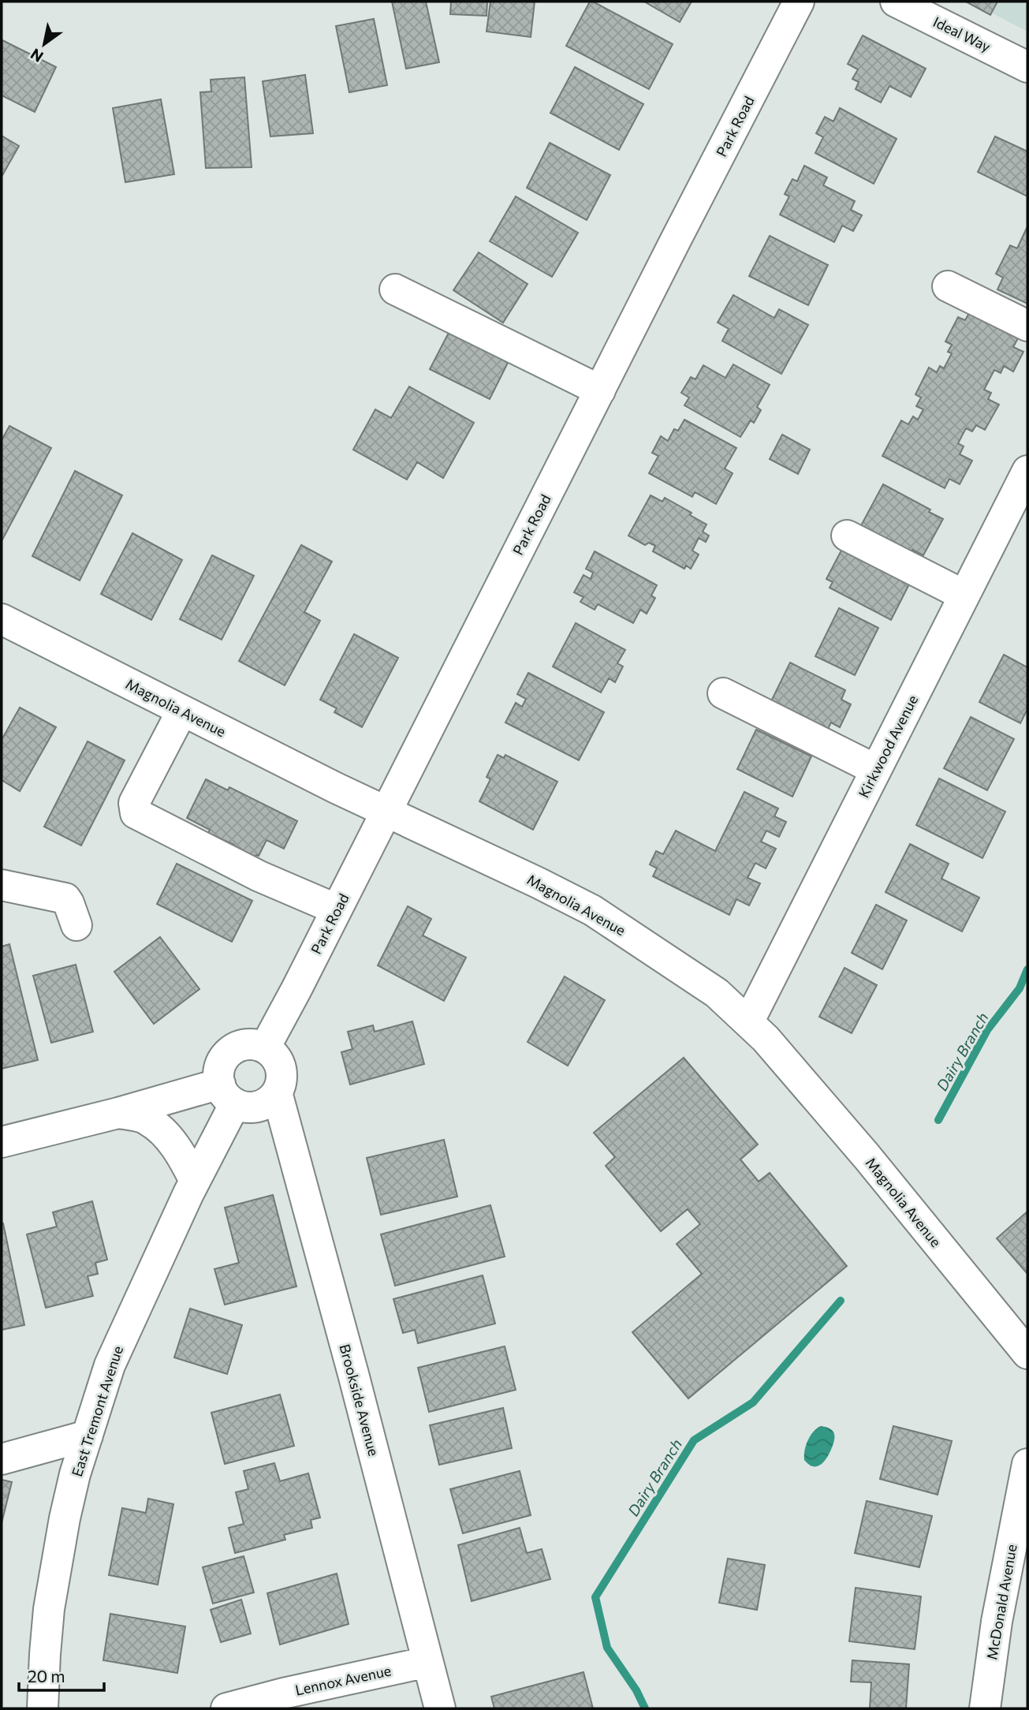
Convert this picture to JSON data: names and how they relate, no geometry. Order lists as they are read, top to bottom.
{
  "streets": {
    "street": [
      "Ideal Way",
      "Park Road",
      "Magnolia Avenue",
      "Kirkwood Avenue",
      "Brookside Avenue",
      "East Tremont Avenue",
      "McDonald Avenue",
      "Lennox Avenue"
    ]
  },
  "crossings": [
    ["Park Road", "Magnolia Avenue"],
    ["Park Road", "Brookside Avenue"],
    ["Park Road", "East Tremont Avenue"],
    ["Magnolia Avenue", "Kirkwood Avenue"],
    ["Brookside Avenue", "East Tremont Avenue"],
    ["Brookside Avenue", "Lennox Avenue"]
  ],
  "water": ["Dairy Branch"],
  "scale_bar": "20 m",
  "north": "bottom left"
}
